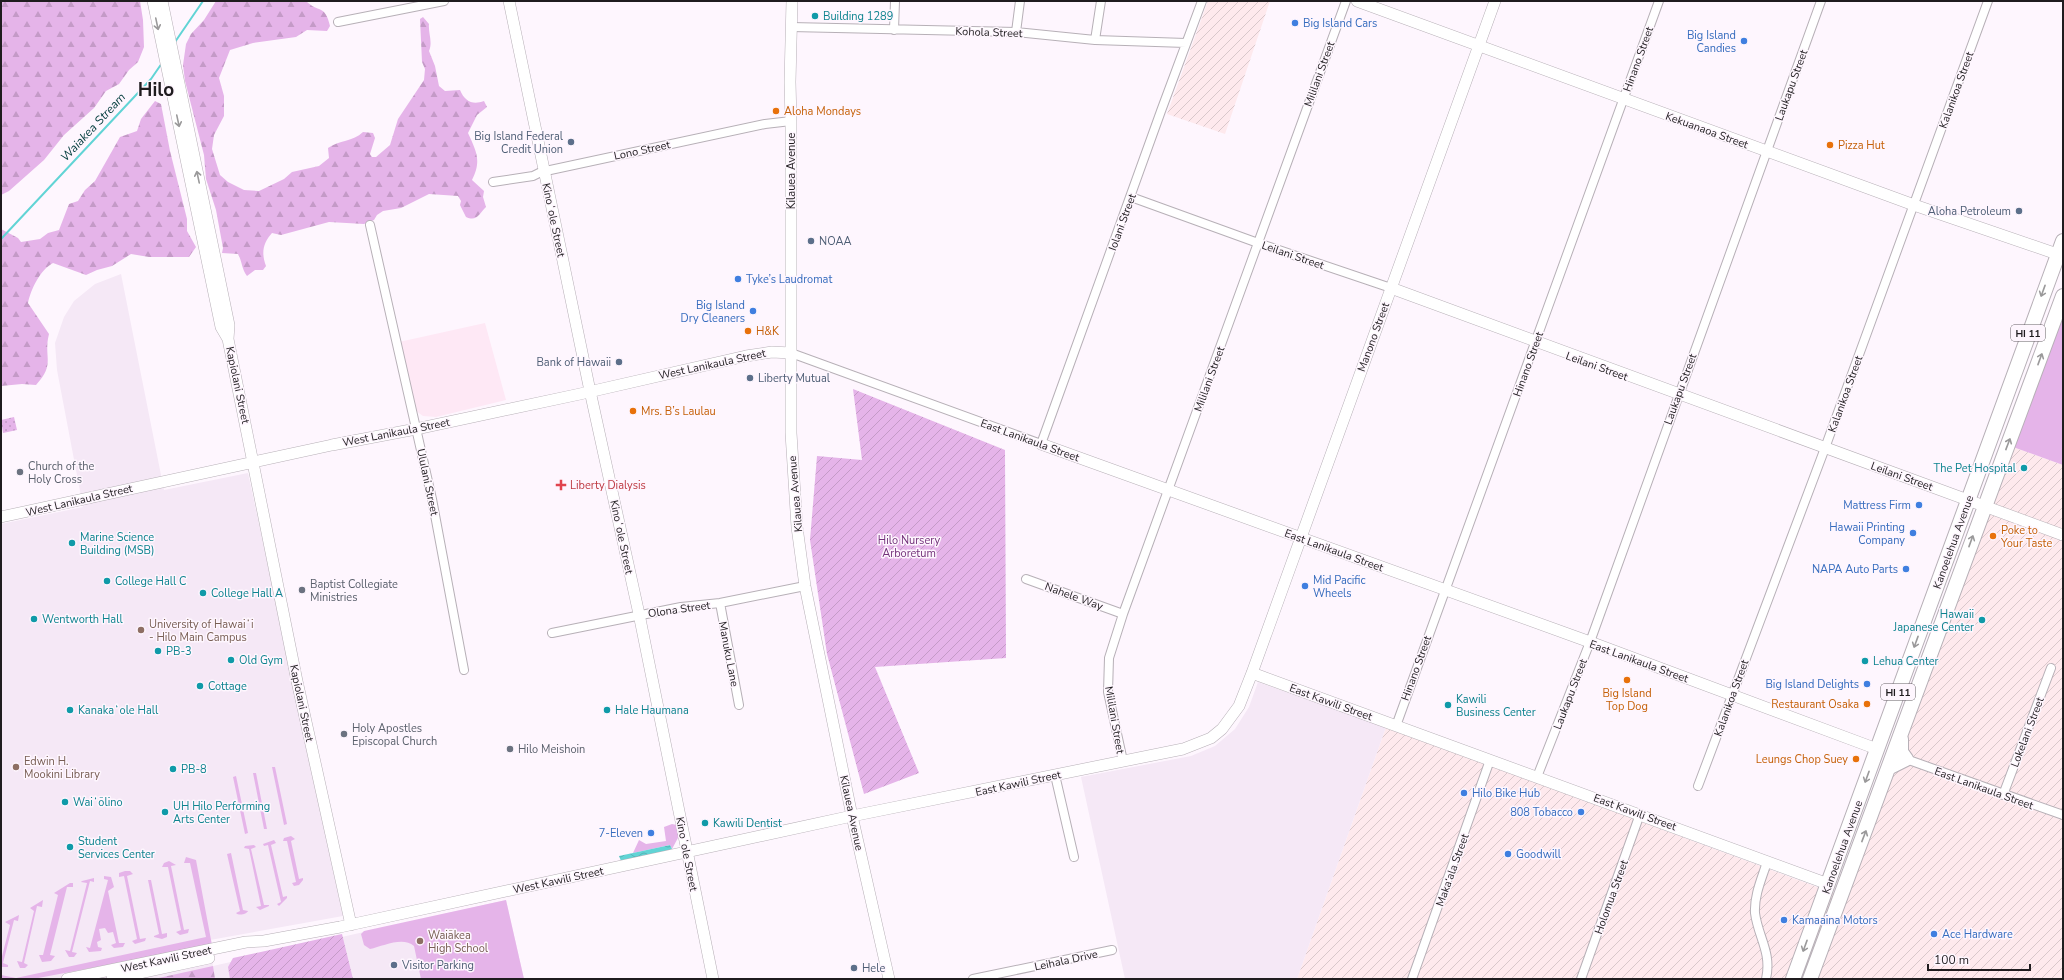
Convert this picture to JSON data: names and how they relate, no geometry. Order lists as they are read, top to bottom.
{
  "streets": {
    "highway": ["HI 11", "Kanoelehua Avenue"],
    "street": [
      "Kohola Street",
      "Hinano Street",
      "Mililani Street",
      "Laukapu Street",
      "Kalanikoa Street",
      "Kekuanaoa Street",
      "Lono Street",
      "Kilauea Avenue",
      "Kinoʻole Street",
      "Iolani Street",
      "Leilani Street",
      "Manono Street",
      "West Lanikaula Street",
      "Kapiolani Street",
      "East Lanikaula Street",
      "Ululani Street",
      "Nahele Way",
      "Olona Street",
      "Manuku Lane",
      "East Kawili Street",
      "Lokelani Street",
      "Maka‘ala Street",
      "West Kawili Street",
      "Holomua Street",
      "Leihala Drive"
    ]
  },
  "crossings": [
    ["Kohola Street", "Kilauea Avenue"],
    ["Kohola Street", "Iolani Street"],
    ["Hinano Street", "Kekuanaoa Street"],
    ["Hinano Street", "Leilani Street"],
    ["Hinano Street", "East Lanikaula Street"],
    ["Hinano Street", "East Kawili Street"],
    ["Mililani Street", "Leilani Street"],
    ["Mililani Street", "East Lanikaula Street"],
    ["Mililani Street", "Nahele Way"],
    ["Mililani Street", "East Kawili Street"],
    ["Laukapu Street", "Kekuanaoa Street"],
    ["Laukapu Street", "Leilani Street"],
    ["Laukapu Street", "East Lanikaula Street"],
    ["Laukapu Street", "East Kawili Street"],
    ["Kalanikoa Street", "Kekuanaoa Street"],
    ["Kalanikoa Street", "Leilani Street"],
    ["Kalanikoa Street", "East Lanikaula Street"],
    ["Kekuanaoa Street", "Manono Street"],
    ["Kekuanaoa Street", "Kanoelehua Avenue"],
    ["Lono Street", "Kilauea Avenue"],
    ["Lono Street", "Kinoʻole Street"],
    ["Kilauea Avenue", "West Lanikaula Street"],
    ["Kilauea Avenue", "East Lanikaula Street"],
    ["Kilauea Avenue", "Olona Street"],
    ["Kilauea Avenue", "East Kawili Street"],
    ["Kilauea Avenue", "West Kawili Street"],
    ["Kinoʻole Street", "West Lanikaula Street"],
    ["Kinoʻole Street", "Olona Street"],
    ["Kinoʻole Street", "West Kawili Street"],
    ["Iolani Street", "Leilani Street"],
    ["Iolani Street", "East Lanikaula Street"],
    ["Leilani Street", "Manono Street"],
    ["Leilani Street", "Kanoelehua Avenue"],
    ["Manono Street", "East Lanikaula Street"],
    ["Manono Street", "East Kawili Street"],
    ["West Lanikaula Street", "Kapiolani Street"],
    ["West Lanikaula Street", "East Lanikaula Street"],
    ["West Lanikaula Street", "Ululani Street"],
    ["Kapiolani Street", "West Kawili Street"],
    ["East Lanikaula Street", "Kanoelehua Avenue"],
    ["East Lanikaula Street", "Lokelani Street"],
    ["Kanoelehua Avenue", "East Kawili Street"],
    ["Olona Street", "Manuku Lane"],
    ["East Kawili Street", "Maka‘ala Street"],
    ["East Kawili Street", "West Kawili Street"],
    ["East Kawili Street", "Holomua Street"]
  ],
  "districts": ["Hilo"],
  "water": ["Waiakea Stream"],
  "parks": ["Hilo Nursery Arboretum"],
  "places": {
    "other": [
      "Building 1289",
      "Big Island Cars",
      "Big Island Candies",
      "Aloha Mondays",
      "Big Island Federal Credit Union",
      "Pizza Hut",
      "Aloha Petroleum",
      "NOAA",
      "Tyke’s Laudromat",
      "Big Island Dry Cleaners",
      "H&K",
      "Bank of Hawaii",
      "Liberty Mutual",
      "Mrs. B’s Laulau",
      "The Pet Hospital",
      "Church of the Holy Cross",
      "Mattress Firm",
      "Hawaii Printing Company",
      "Poke to Your Taste",
      "Marine Science Building (MSB)",
      "NAPA Auto Parts",
      "College Hall C",
      "Mid Pacific Wheels",
      "Baptist Collegiate Ministries",
      "College Hall A",
      "Wentworth Hall",
      "Hawaii Japanese Center",
      "University of Hawaiʻi - Hilo Main Campus",
      "PB-3",
      "Old Gym",
      "Lehua Center",
      "Big Island Top Dog",
      "Big Island Delights",
      "Cottage",
      "Restaurant Osaka",
      "Kawili Business Center",
      "Kanakaʻole Hall",
      "Hale Haumana",
      "Holy Apostles Episcopal Church",
      "Hilo Meishoin",
      "Leungs Chop Suey",
      "Edwin H. Mookini Library",
      "PB-8",
      "Hilo Bike Hub",
      "Waiʻōlino",
      "UH Hilo Performing Arts Center",
      "808 Tobacco",
      "Kawili Dentist",
      "7-Eleven",
      "Student Services Center",
      "Goodwill",
      "Kamaaina Motors",
      "Ace Hardware",
      "Waiākea High School",
      "Visitor Parking",
      "Hele"
    ],
    "health": ["Liberty Dialysis"]
  },
  "scale_bar": "100 m"
}
